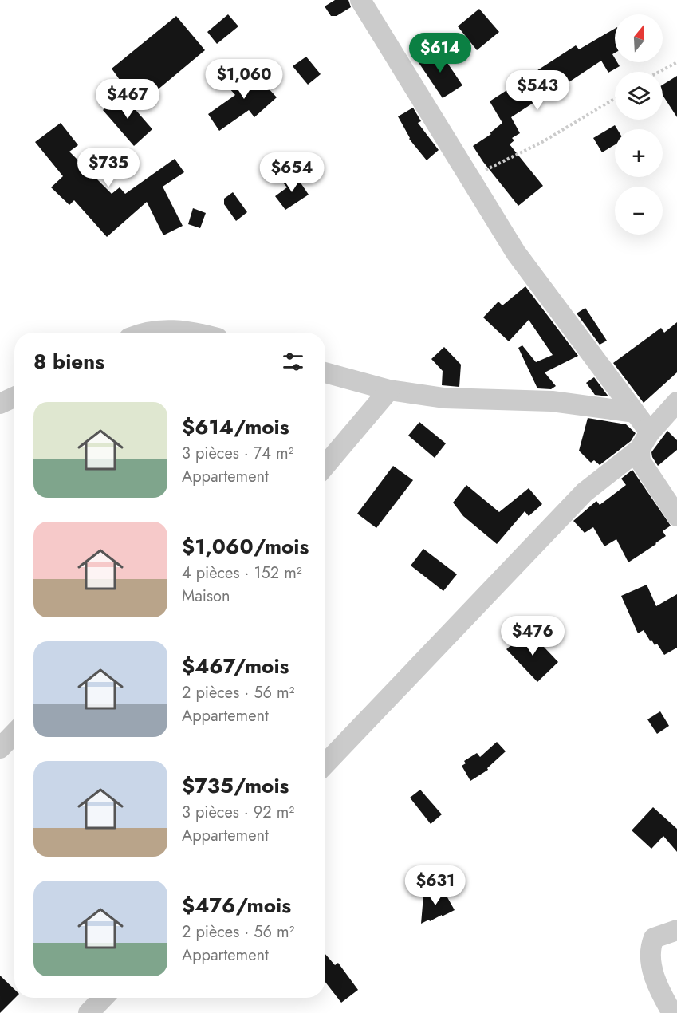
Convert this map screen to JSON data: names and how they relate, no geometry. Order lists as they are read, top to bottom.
{
  "north": "top",
  "page": {
    "map_buttons": ["+", "−"],
    "price": [
      "$614",
      "$1,060",
      "$543",
      "$467",
      "$735",
      "$654",
      "$476",
      "$631"
    ],
    "heading": "8 biens",
    "list": [
      {
        "name": "$614/mois",
        "note": "3 pièces · 74 m² · Appartement"
      },
      {
        "name": "$1,060/mois",
        "note": "4 pièces · 152 m² · Maison"
      },
      {
        "name": "$467/mois",
        "note": "2 pièces · 56 m² · Appartement"
      },
      {
        "name": "$735/mois",
        "note": "3 pièces · 92 m² · Appartement"
      },
      {
        "name": "$476/mois",
        "note": "2 pièces · 56 m² · Appartement"
      }
    ]
  }
}
